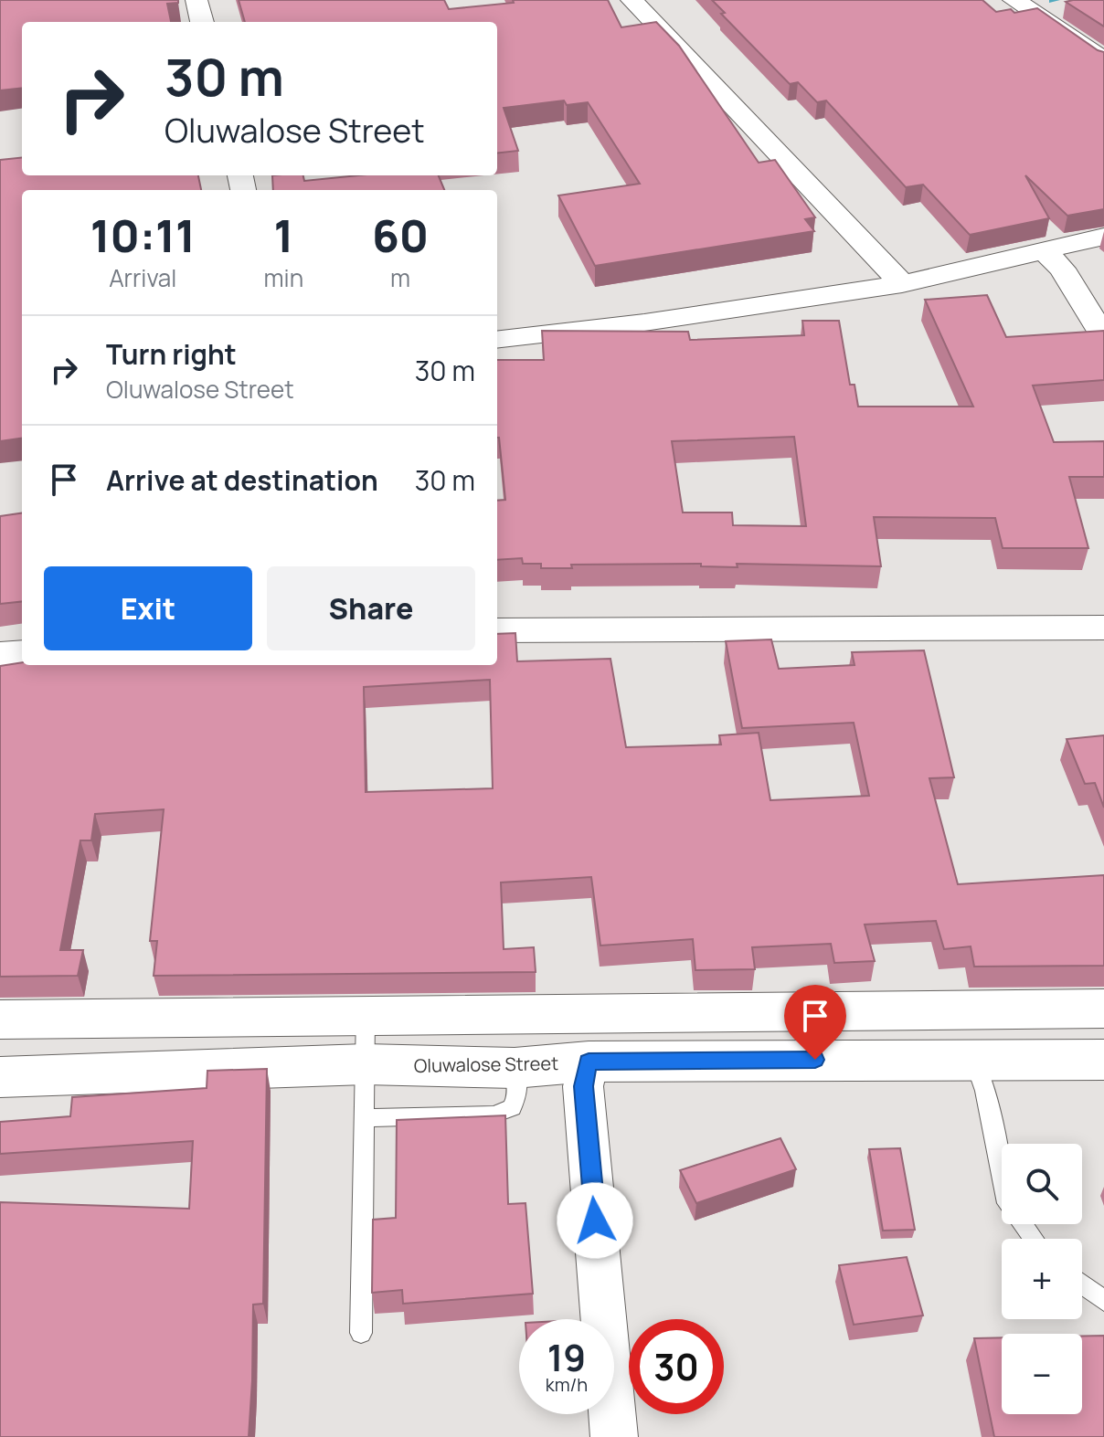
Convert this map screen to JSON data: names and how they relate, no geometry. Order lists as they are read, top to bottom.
{
  "streets": {
    "street": ["Oluwalose Street"]
  },
  "page": {
    "turn": ["30 m", "Oluwalose Street"],
    "eta": [
      "10:11",
      "Arrival",
      "1",
      "min",
      "60",
      "m"
    ],
    "list": [
      {
        "name": "Turn right",
        "note": "Oluwalose Street",
        "value": "30 m"
      },
      {
        "name": "Arrive at destination",
        "value": "30 m"
      }
    ],
    "buttons": ["Exit", "Share"],
    "map_buttons": ["+", "−"],
    "speed": "19 km/h",
    "limit": "30"
  }
}
